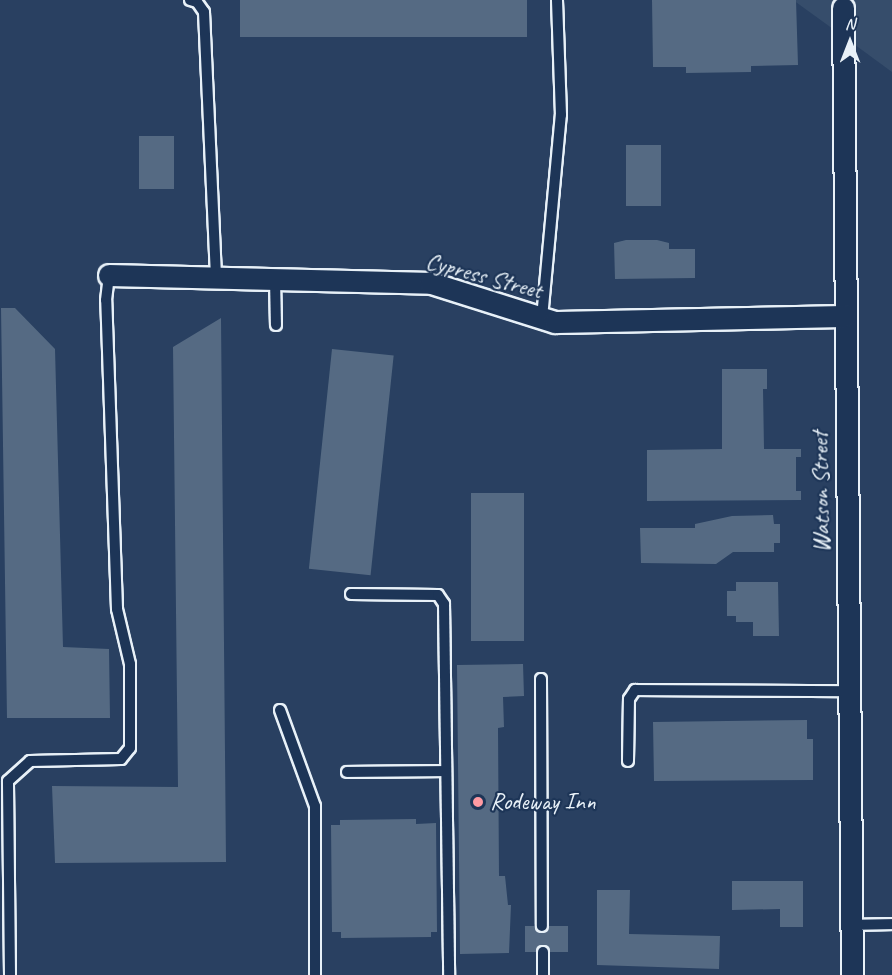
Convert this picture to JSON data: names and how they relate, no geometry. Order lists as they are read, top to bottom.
{
  "streets": {
    "street": ["Cypress Street", "Watson Street"]
  },
  "crossings": [
    ["Cypress Street", "Watson Street"]
  ],
  "places": ["Rodeway Inn"],
  "north": "top"
}
